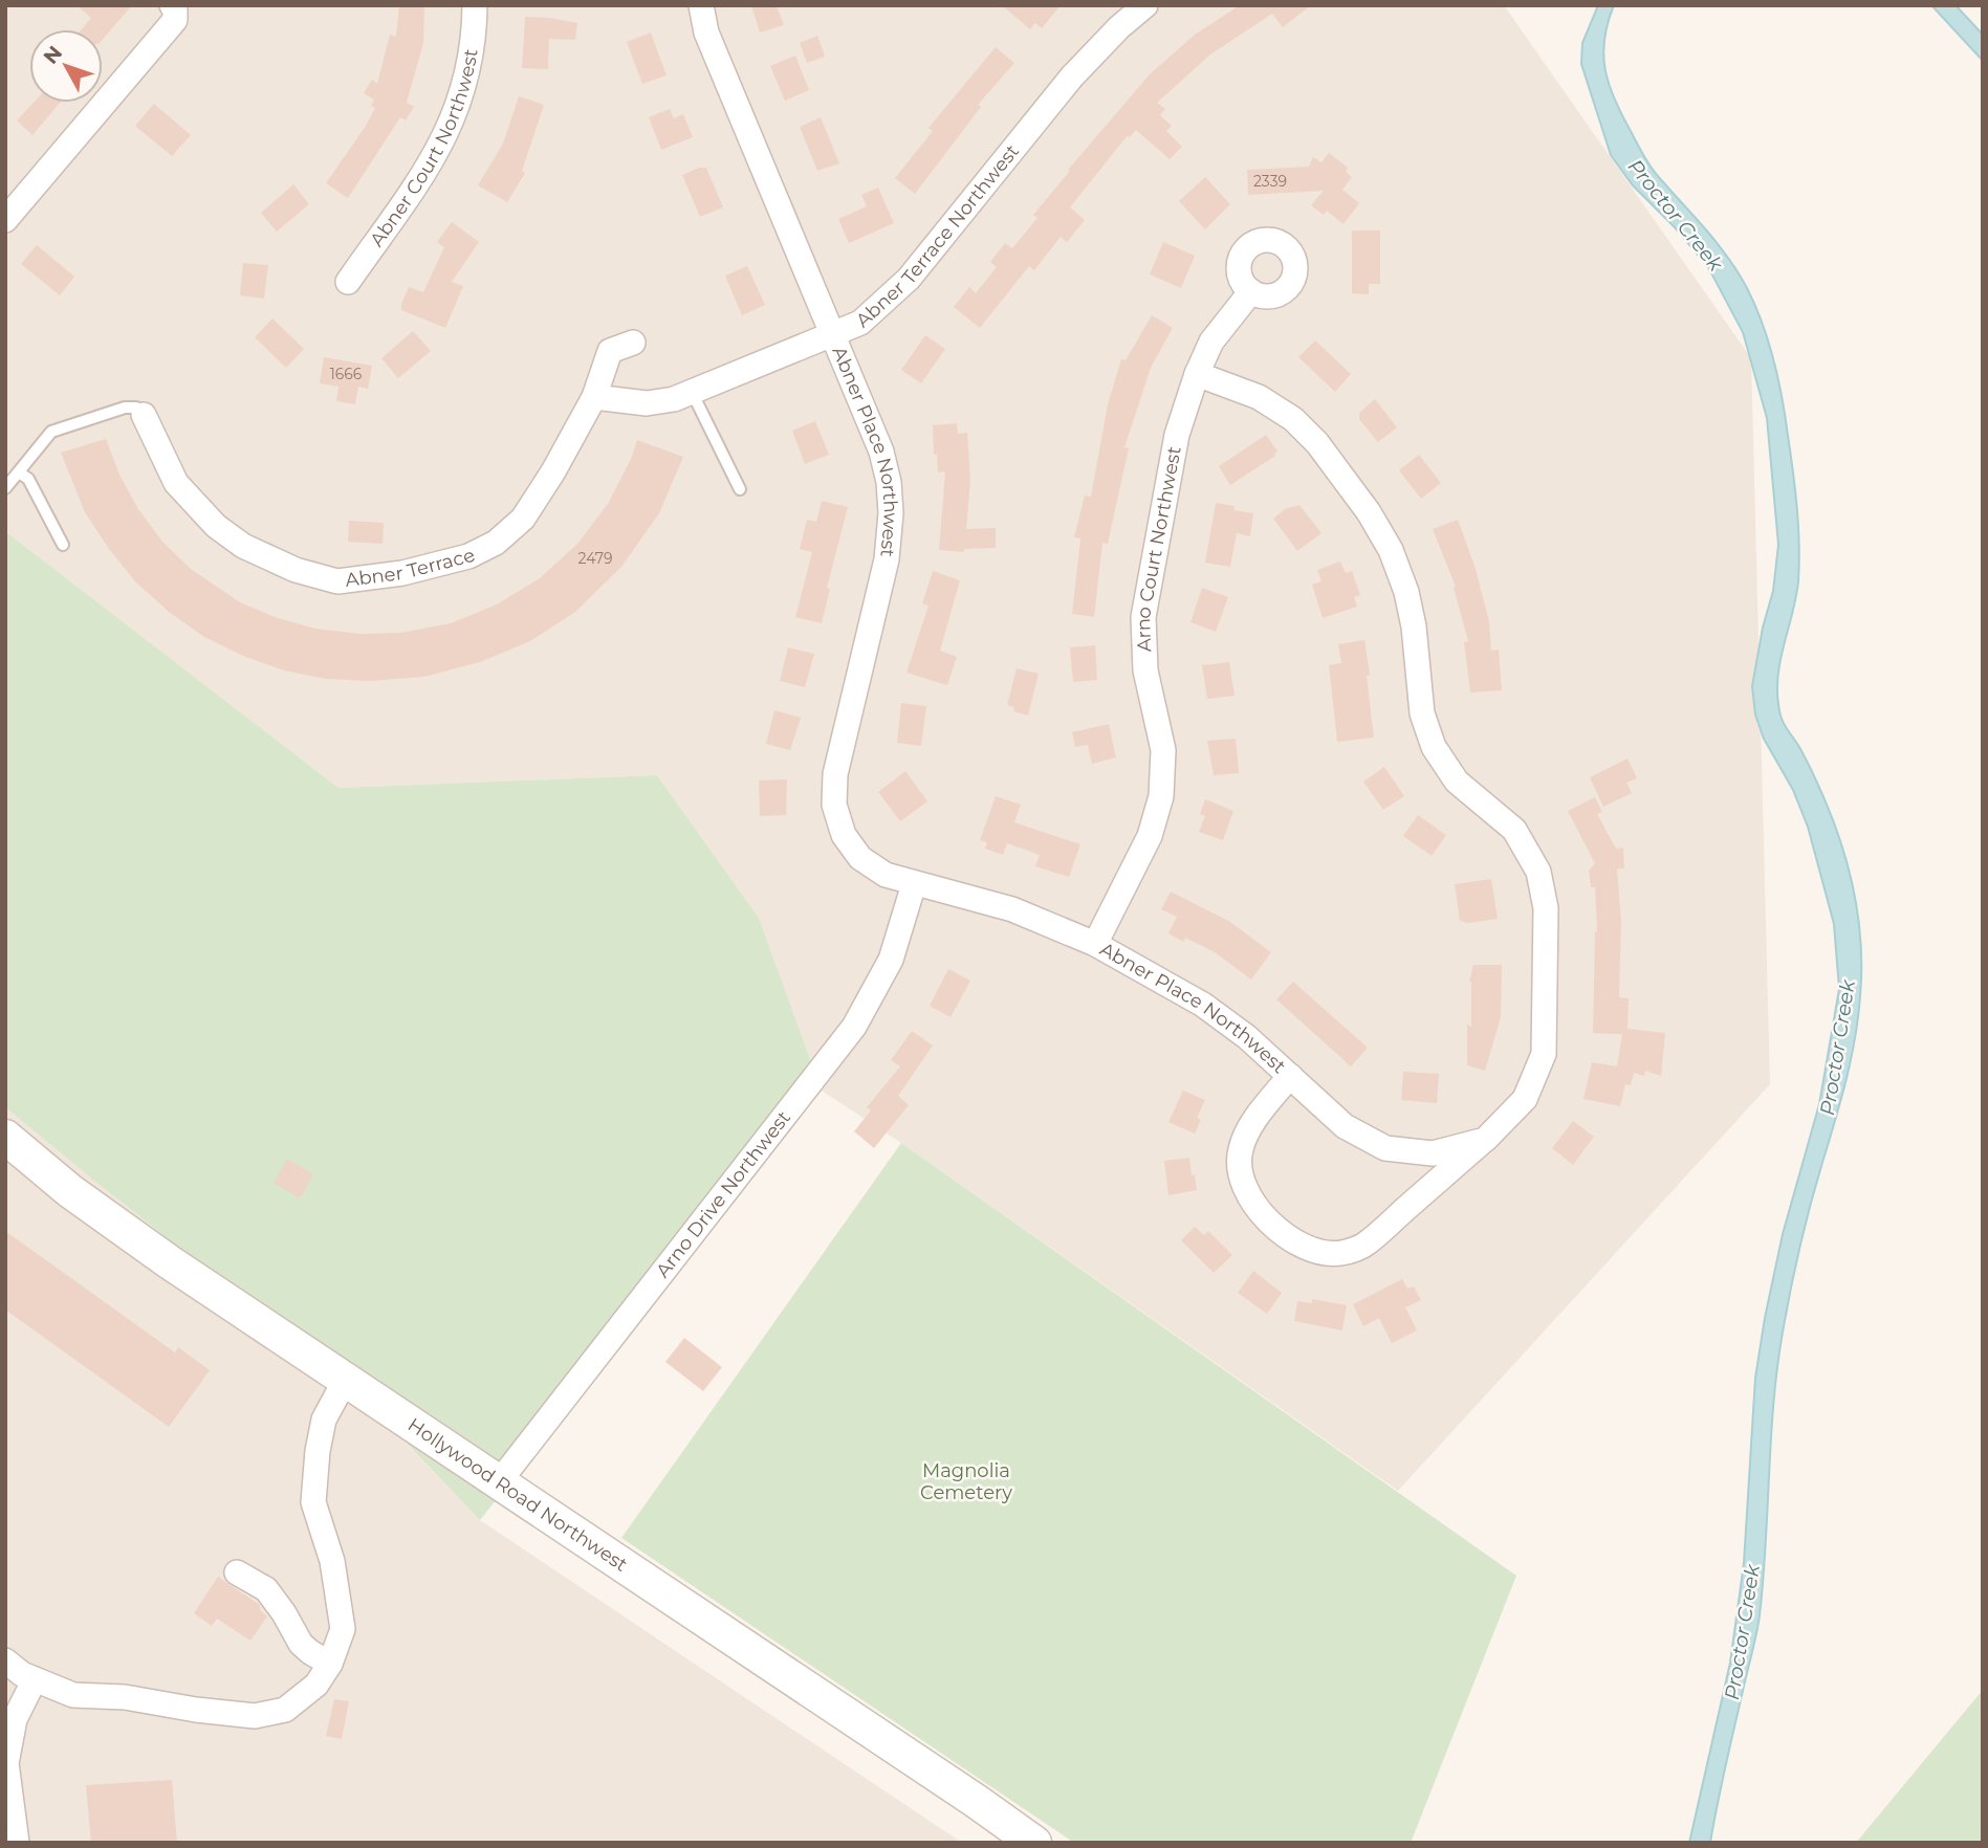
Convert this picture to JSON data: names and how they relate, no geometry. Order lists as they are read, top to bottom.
{
  "streets": {
    "street": [
      "Abner Court Northwest",
      "Abner Terrace Northwest",
      "Abner Place Northwest",
      "Arno Court Northwest",
      "Abner Terrace",
      "Arno Drive Northwest",
      "Hollywood Road Northwest"
    ]
  },
  "crossings": [
    ["Abner Terrace Northwest", "Abner Place Northwest"],
    ["Abner Terrace Northwest", "Abner Terrace"],
    ["Abner Place Northwest", "Arno Court Northwest"],
    ["Abner Place Northwest", "Arno Drive Northwest"],
    ["Arno Drive Northwest", "Hollywood Road Northwest"]
  ],
  "water": ["Proctor Creek"],
  "parks": ["Magnolia Cemetery"],
  "house_numbers": ["2339", "1666", "2479"],
  "north": "top left"
}
